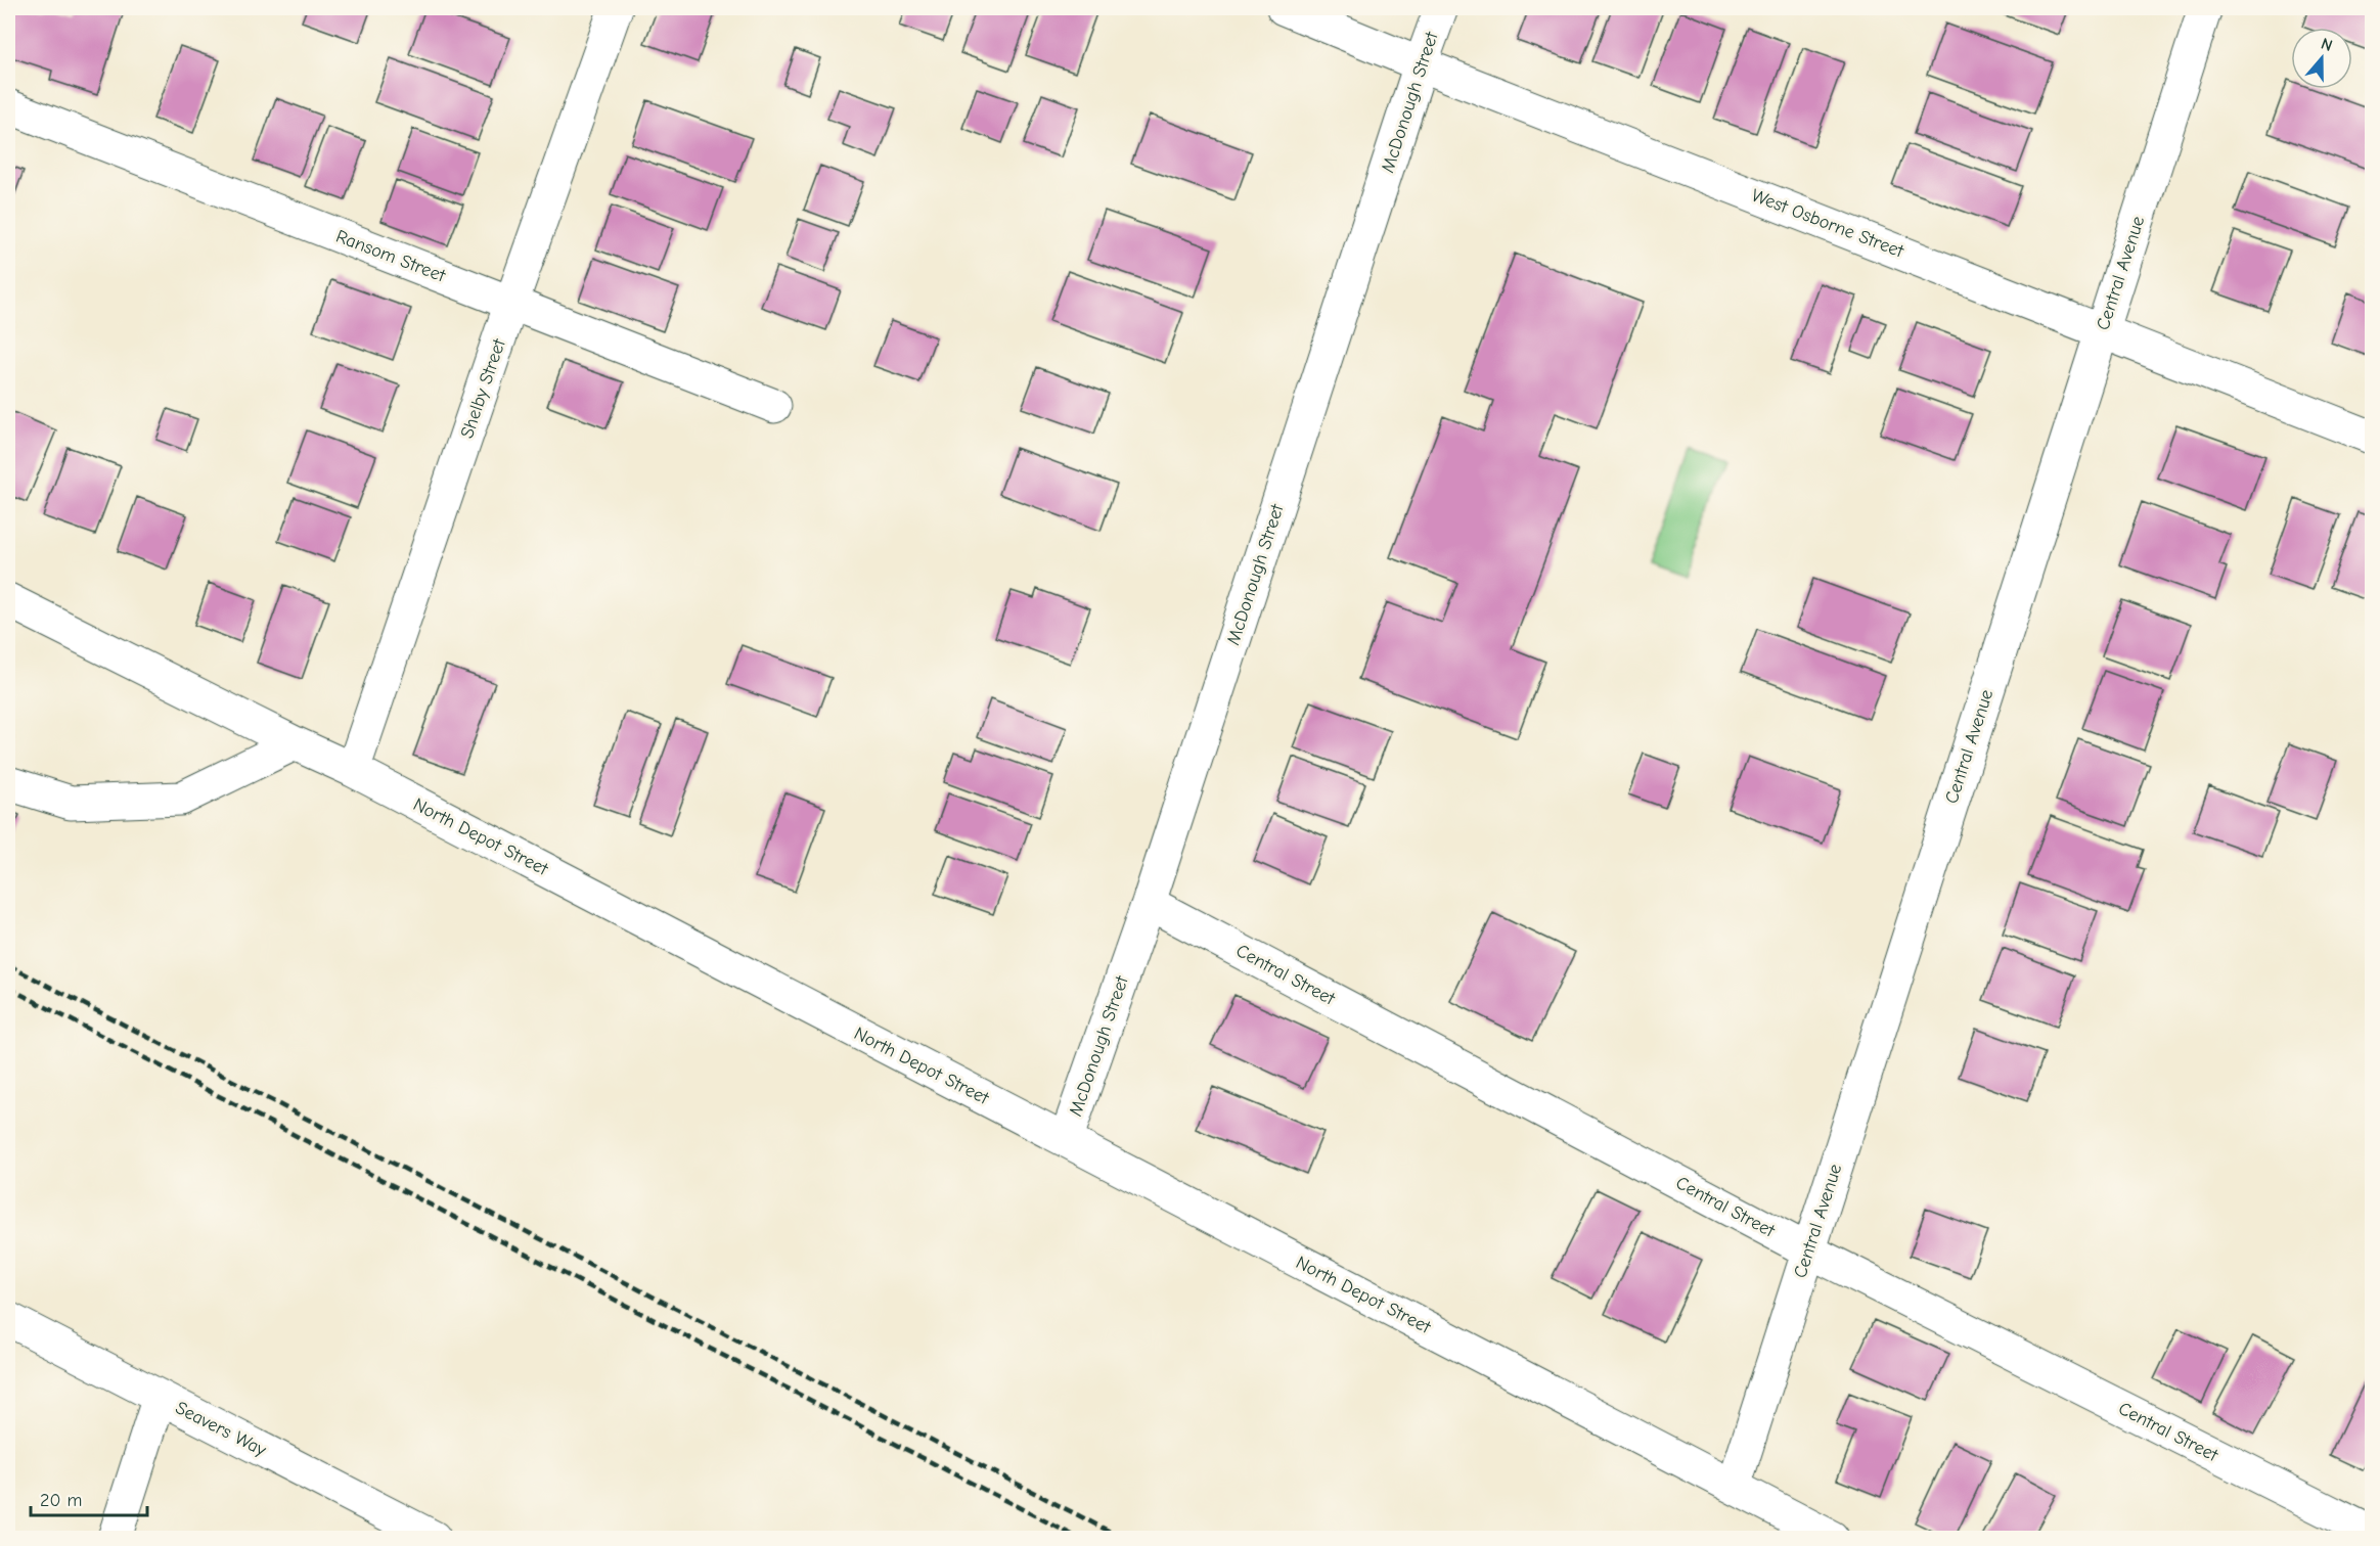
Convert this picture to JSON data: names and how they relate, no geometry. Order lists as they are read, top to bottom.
{
  "streets": {
    "street": [
      "McDonough Street",
      "West Osborne Street",
      "Ransom Street",
      "Central Avenue",
      "Shelby Street",
      "North Depot Street",
      "Central Street",
      "Seavers Way"
    ]
  },
  "crossings": [
    ["McDonough Street", "West Osborne Street"],
    ["McDonough Street", "North Depot Street"],
    ["McDonough Street", "Central Street"],
    ["West Osborne Street", "Central Avenue"],
    ["Ransom Street", "Shelby Street"],
    ["Central Avenue", "North Depot Street"],
    ["Central Avenue", "Central Street"],
    ["Shelby Street", "North Depot Street"]
  ],
  "scale_bar": "20 m",
  "north": "top"
}
